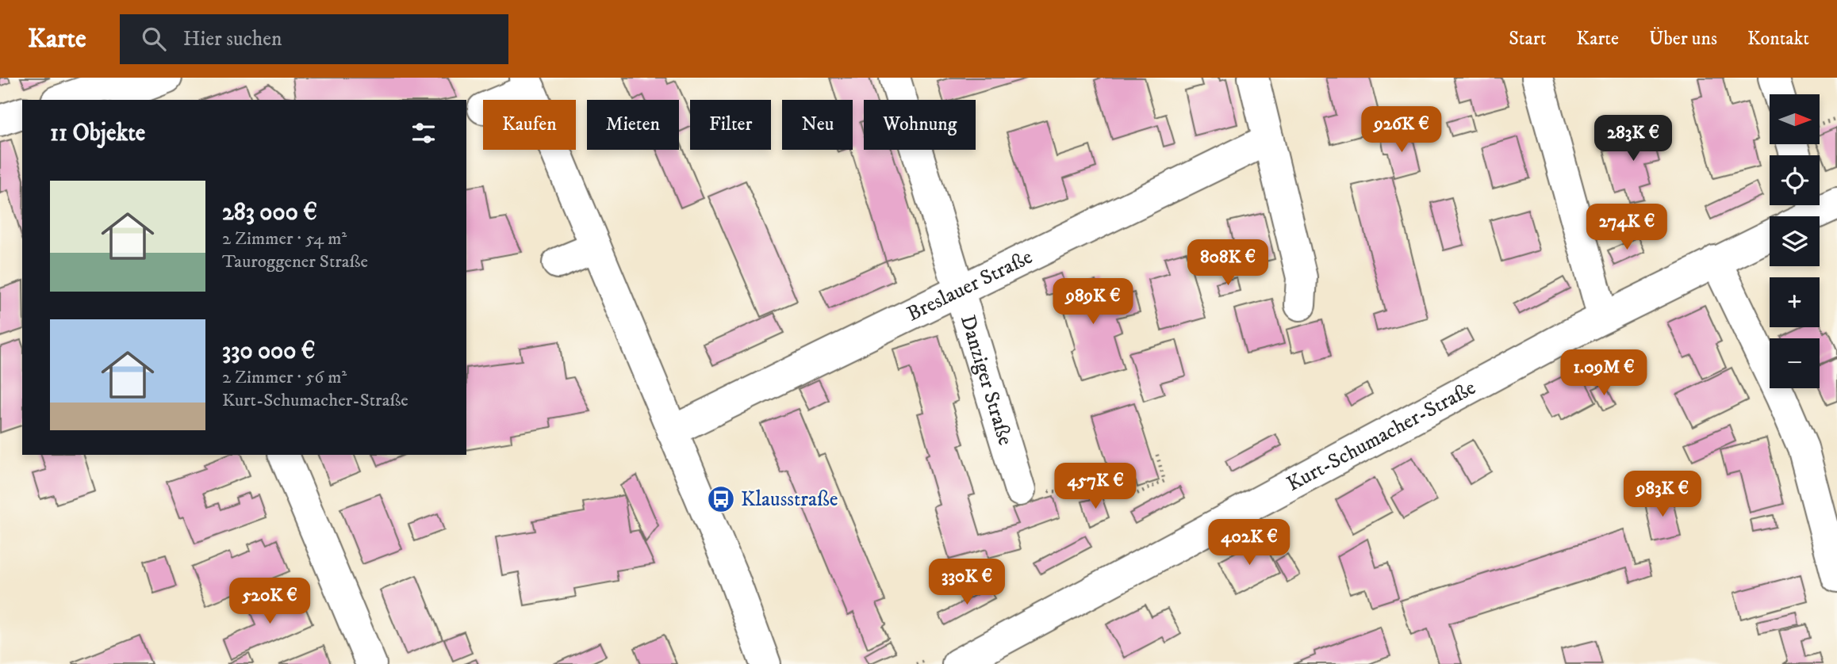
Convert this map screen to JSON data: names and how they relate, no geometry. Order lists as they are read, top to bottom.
{
  "streets": {
    "street": ["Breslauer Straße", "Danziger Straße", "Kurt-Schumacher-Straße"]
  },
  "crossings": [
    ["Breslauer Straße", "Danziger Straße"]
  ],
  "places": {
    "bus stop": ["Klausstraße"]
  },
  "north": "right",
  "page": {
    "header": "Karte",
    "search": "Hier suchen",
    "nav": [
      "Start",
      "Karte",
      "Über uns",
      "Kontakt"
    ],
    "map_buttons": ["+", "−"],
    "chip": [
      "Kaufen",
      "Mieten",
      "Filter",
      "Neu",
      "Wohnung"
    ],
    "heading": "11 Objekte",
    "price": [
      "926K €",
      "283K €",
      "274K €",
      "808K €",
      "989K €",
      "1.09M €",
      "457K €",
      "983K €",
      "402K €",
      "330K €",
      "520K €"
    ],
    "list": [
      {
        "name": "283 000 €",
        "note": "2 Zimmer · 54 m² · Tauroggener Straße"
      },
      {
        "name": "330 000 €",
        "note": "2 Zimmer · 56 m² · Kurt-Schumacher-Straße"
      }
    ]
  }
}
